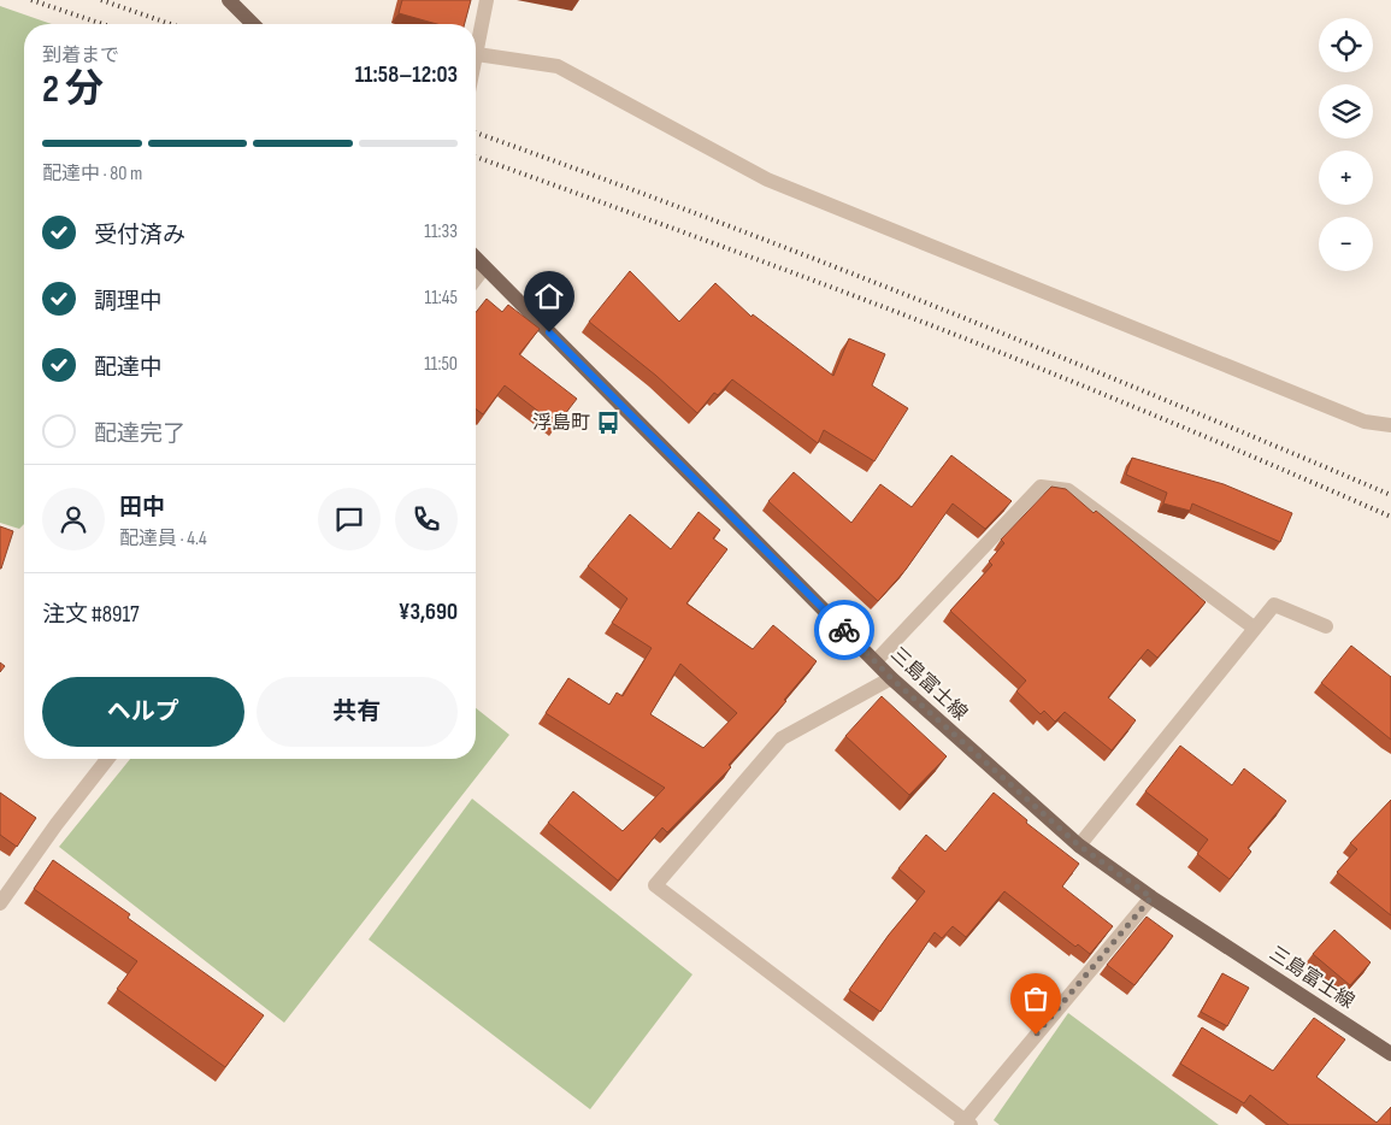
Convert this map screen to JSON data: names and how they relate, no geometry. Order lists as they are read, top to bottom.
{
  "streets": {
    "main road": ["三島富士線"]
  },
  "places": {
    "bus stop": ["浮島町"]
  },
  "page": {
    "map_buttons": ["+", "−"],
    "heading": ["2 分", "到着まで", "11:58–12:03"],
    "panel": [
      "田中",
      "配達員 · 4.4",
      "注文 #8917",
      "¥3,690"
    ],
    "bar": "配達中 · 80 m",
    "list": [
      ["受付済み", "11:33"],
      ["調理中", "11:45"],
      ["配達中", "11:50"],
      "配達完了"
    ],
    "buttons": ["ヘルプ", "共有"]
  }
}
